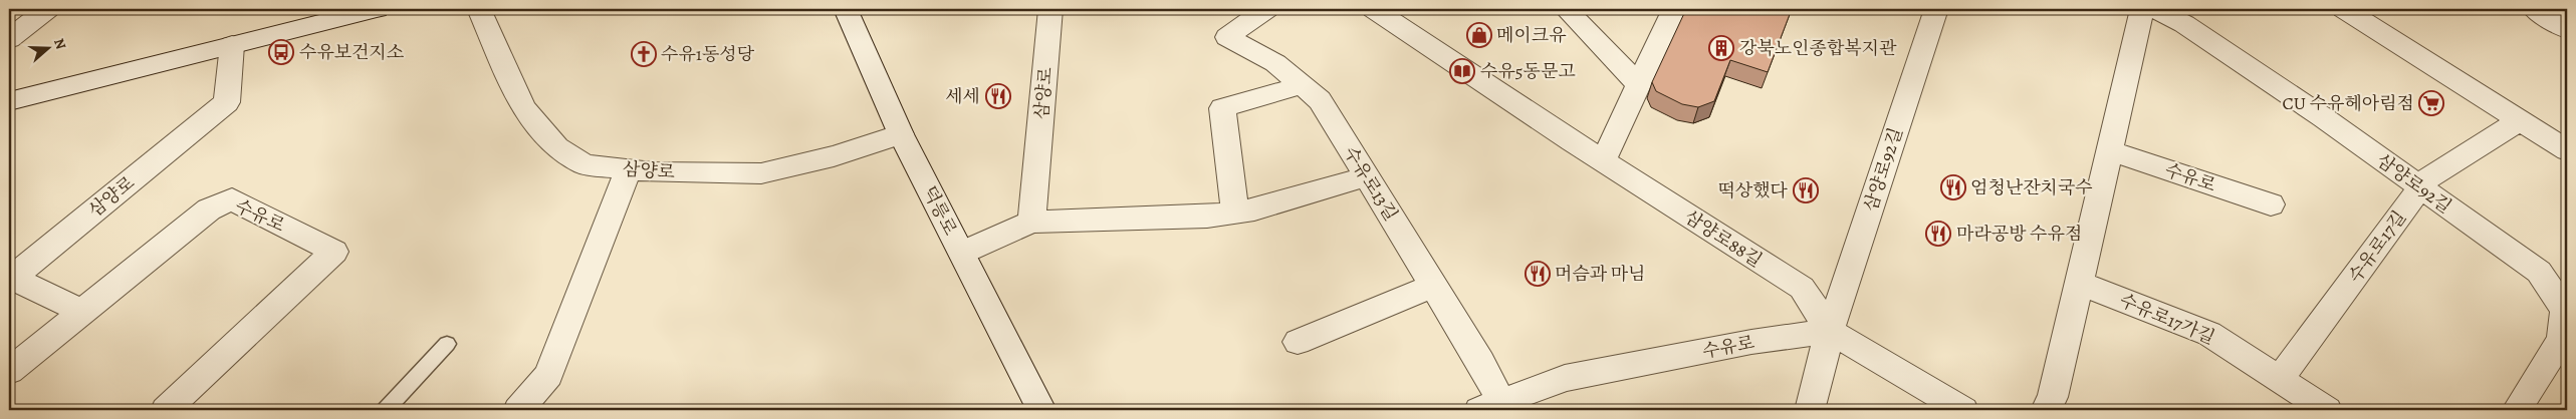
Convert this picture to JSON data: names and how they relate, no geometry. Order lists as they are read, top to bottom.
{
  "streets": {
    "street": [
      "삼양로",
      "삼양로92길",
      "수유로",
      "수유로13길",
      "덕릉로",
      "삼양로88길",
      "수유로17길",
      "수유로17가길"
    ]
  },
  "crossings": [
    ["삼양로", "수유로"],
    ["삼양로", "덕릉로"],
    ["삼양로92길", "수유로"],
    ["삼양로92길", "삼양로88길"],
    ["삼양로92길", "수유로17길"],
    ["수유로", "수유로13길"],
    ["수유로", "삼양로88길"],
    ["수유로17길", "수유로17가길"]
  ],
  "places": {
    "shop": ["메이크유"],
    "building": ["강북노인종합복지관"],
    "bus stop": ["수유보건지소"],
    "church": ["수유1동성당"],
    "library": ["수유5동문고"],
    "restaurant": [
      "세세",
      "엄청난잔치국수",
      "떡상했다",
      "마라공방 수유점",
      "머슴과 마님"
    ],
    "supermarket": ["CU 수유헤아림점"]
  },
  "north": "right"
}
